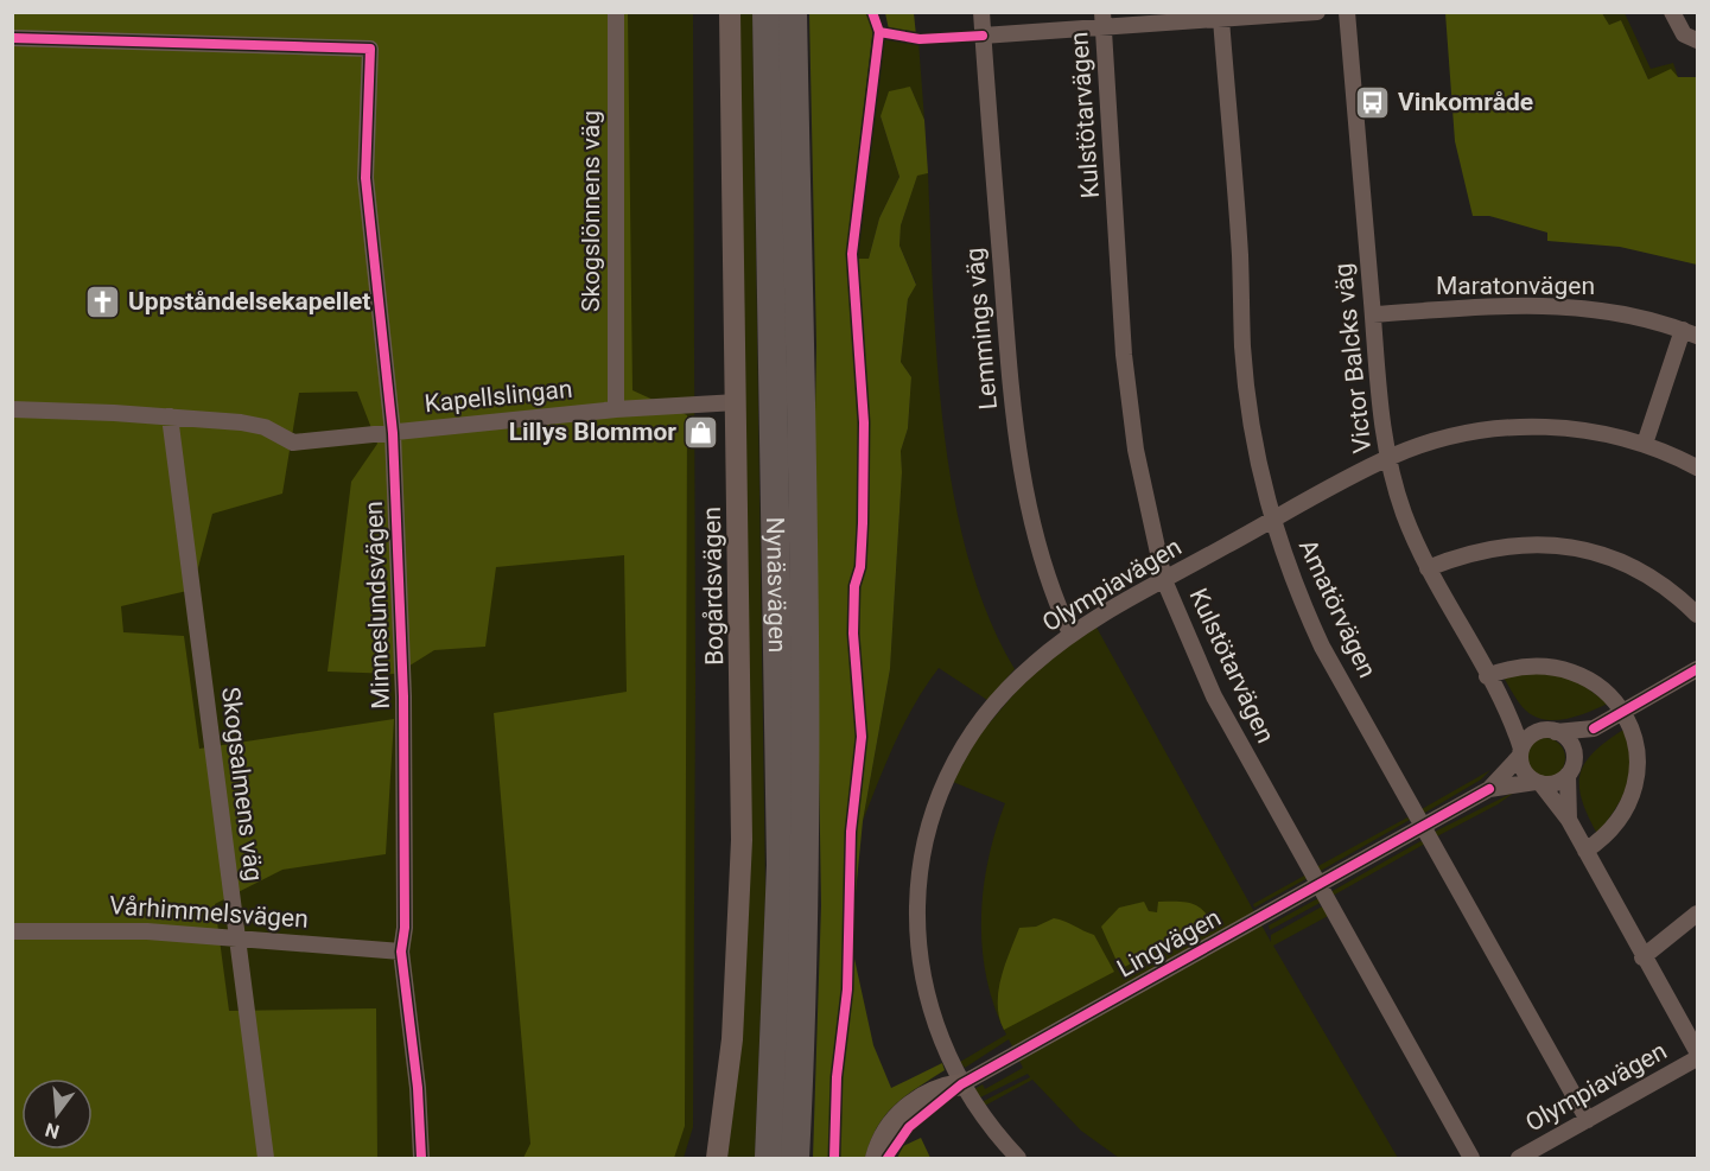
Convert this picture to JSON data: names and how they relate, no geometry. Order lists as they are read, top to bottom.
{
  "streets": {
    "highway": ["Nynäsvägen"],
    "street": [
      "Kulstötarvägen",
      "Skogslönnens väg",
      "Maratonvägen",
      "Lemmings väg",
      "Victor Balcks väg",
      "Kapellslingan",
      "Olympiavägen",
      "Bogårdsvägen",
      "Minneslundsvägen",
      "Amatörvägen",
      "Skogsalmens väg",
      "Vårhimmelsvägen",
      "Lingvägen"
    ]
  },
  "crossings": [
    ["Kulstötarvägen", "Olympiavägen"],
    ["Kulstötarvägen", "Lingvägen"],
    ["Skogslönnens väg", "Kapellslingan"],
    ["Maratonvägen", "Victor Balcks väg"],
    ["Lemmings väg", "Olympiavägen"],
    ["Victor Balcks väg", "Olympiavägen"],
    ["Victor Balcks väg", "Lingvägen"],
    ["Kapellslingan", "Bogårdsvägen"],
    ["Kapellslingan", "Minneslundsvägen"],
    ["Kapellslingan", "Skogsalmens väg"],
    ["Olympiavägen", "Amatörvägen"],
    ["Olympiavägen", "Lingvägen"],
    ["Minneslundsvägen", "Vårhimmelsvägen"],
    ["Amatörvägen", "Lingvägen"],
    ["Skogsalmens väg", "Vårhimmelsvägen"]
  ],
  "places": {
    "bus stop": ["Vinkområde"],
    "church": ["Uppståndelsekapellet"],
    "shop": ["Lillys Blommor"]
  },
  "north": "bottom"
}
